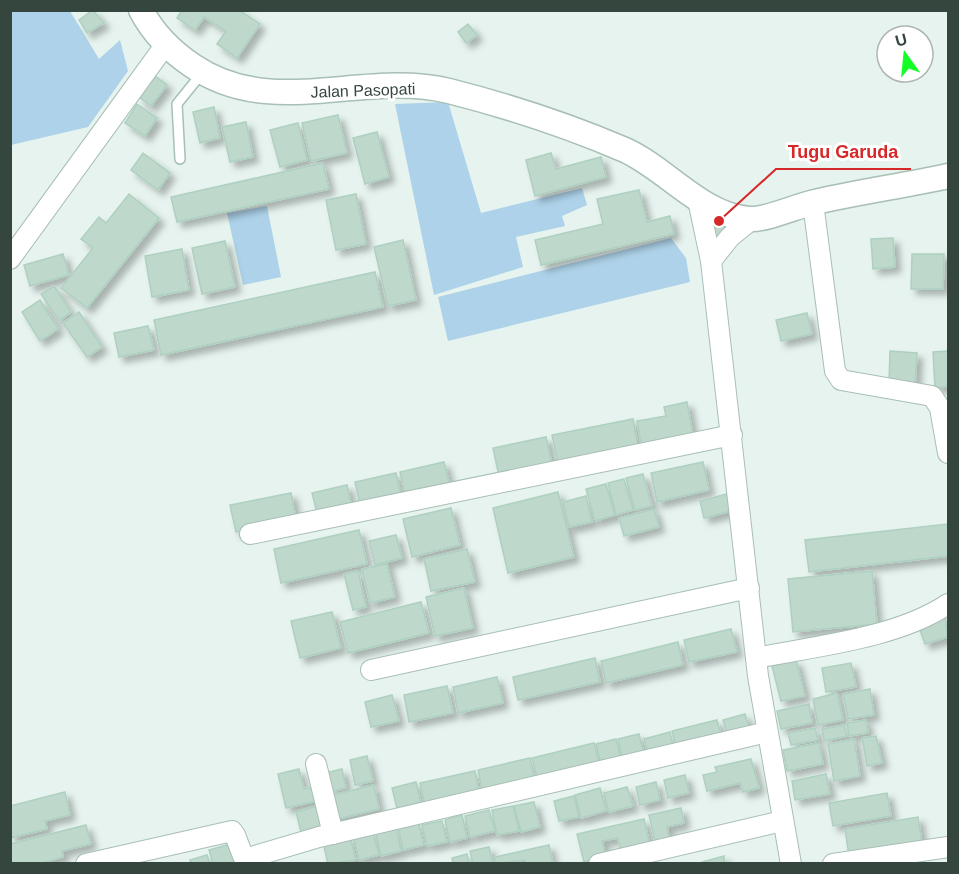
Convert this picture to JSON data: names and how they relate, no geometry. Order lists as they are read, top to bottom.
{
  "streets": {
    "street": ["Jalan Pasopati"]
  },
  "places": ["Tugu Garuda"],
  "north": "top"
}
